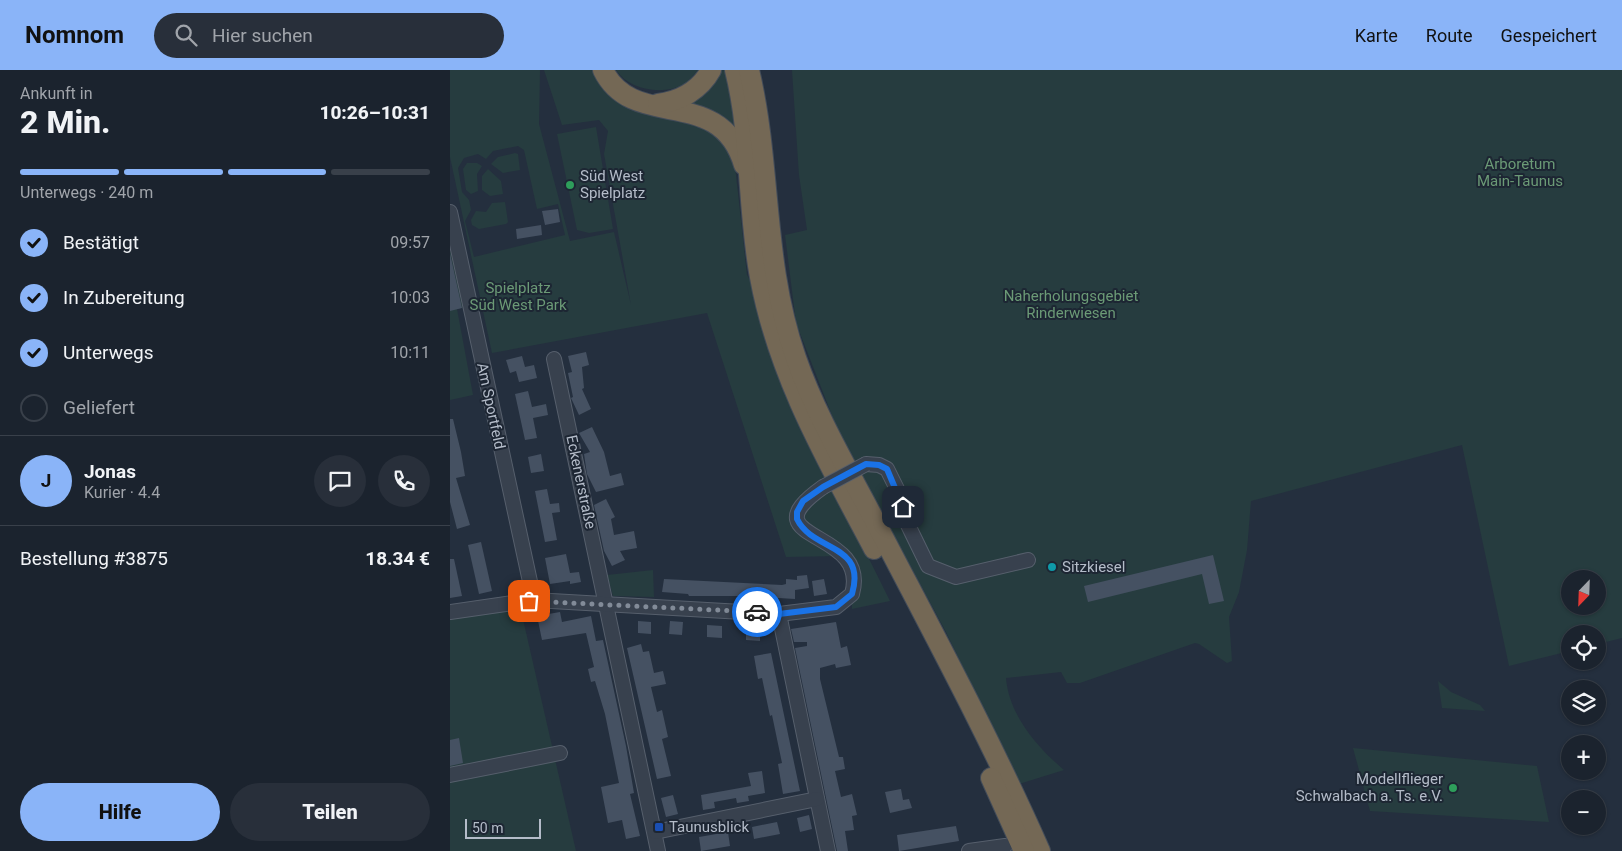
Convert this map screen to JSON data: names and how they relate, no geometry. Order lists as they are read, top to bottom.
{
  "streets": {
    "street": ["Am Sportfeld", "Eckenerstraße"]
  },
  "parks": ["Arboretum Main-Taunus", "Spielplatz Süd West Park", "Naherholungsgebiet Rinderwiesen"],
  "places": {
    "other": ["Süd West Spielplatz", "Sitzkiesel", "Modellflieger Schwalbach a. Ts. e.V."],
    "transit": ["Taunusblick"]
  },
  "scale_bar": "50 m",
  "north": "bottom left",
  "page": {
    "header": "Nomnom",
    "search": "Hier suchen",
    "nav": ["Karte", "Route", "Gespeichert"],
    "heading": ["2 Min.", "Ankunft in", "10:26–10:31"],
    "panel": [
      "Jonas",
      "Kurier · 4.4",
      "Bestellung #3875",
      "18.34 €"
    ],
    "bar": "Unterwegs · 240 m",
    "list": [
      ["Bestätigt", "09:57"],
      ["In Zubereitung", "10:03"],
      ["Unterwegs", "10:11"],
      "Geliefert"
    ],
    "round": "J",
    "map_buttons": ["+", "−"],
    "buttons": ["Hilfe", "Teilen"],
    "scale": "50 m"
  }
}
